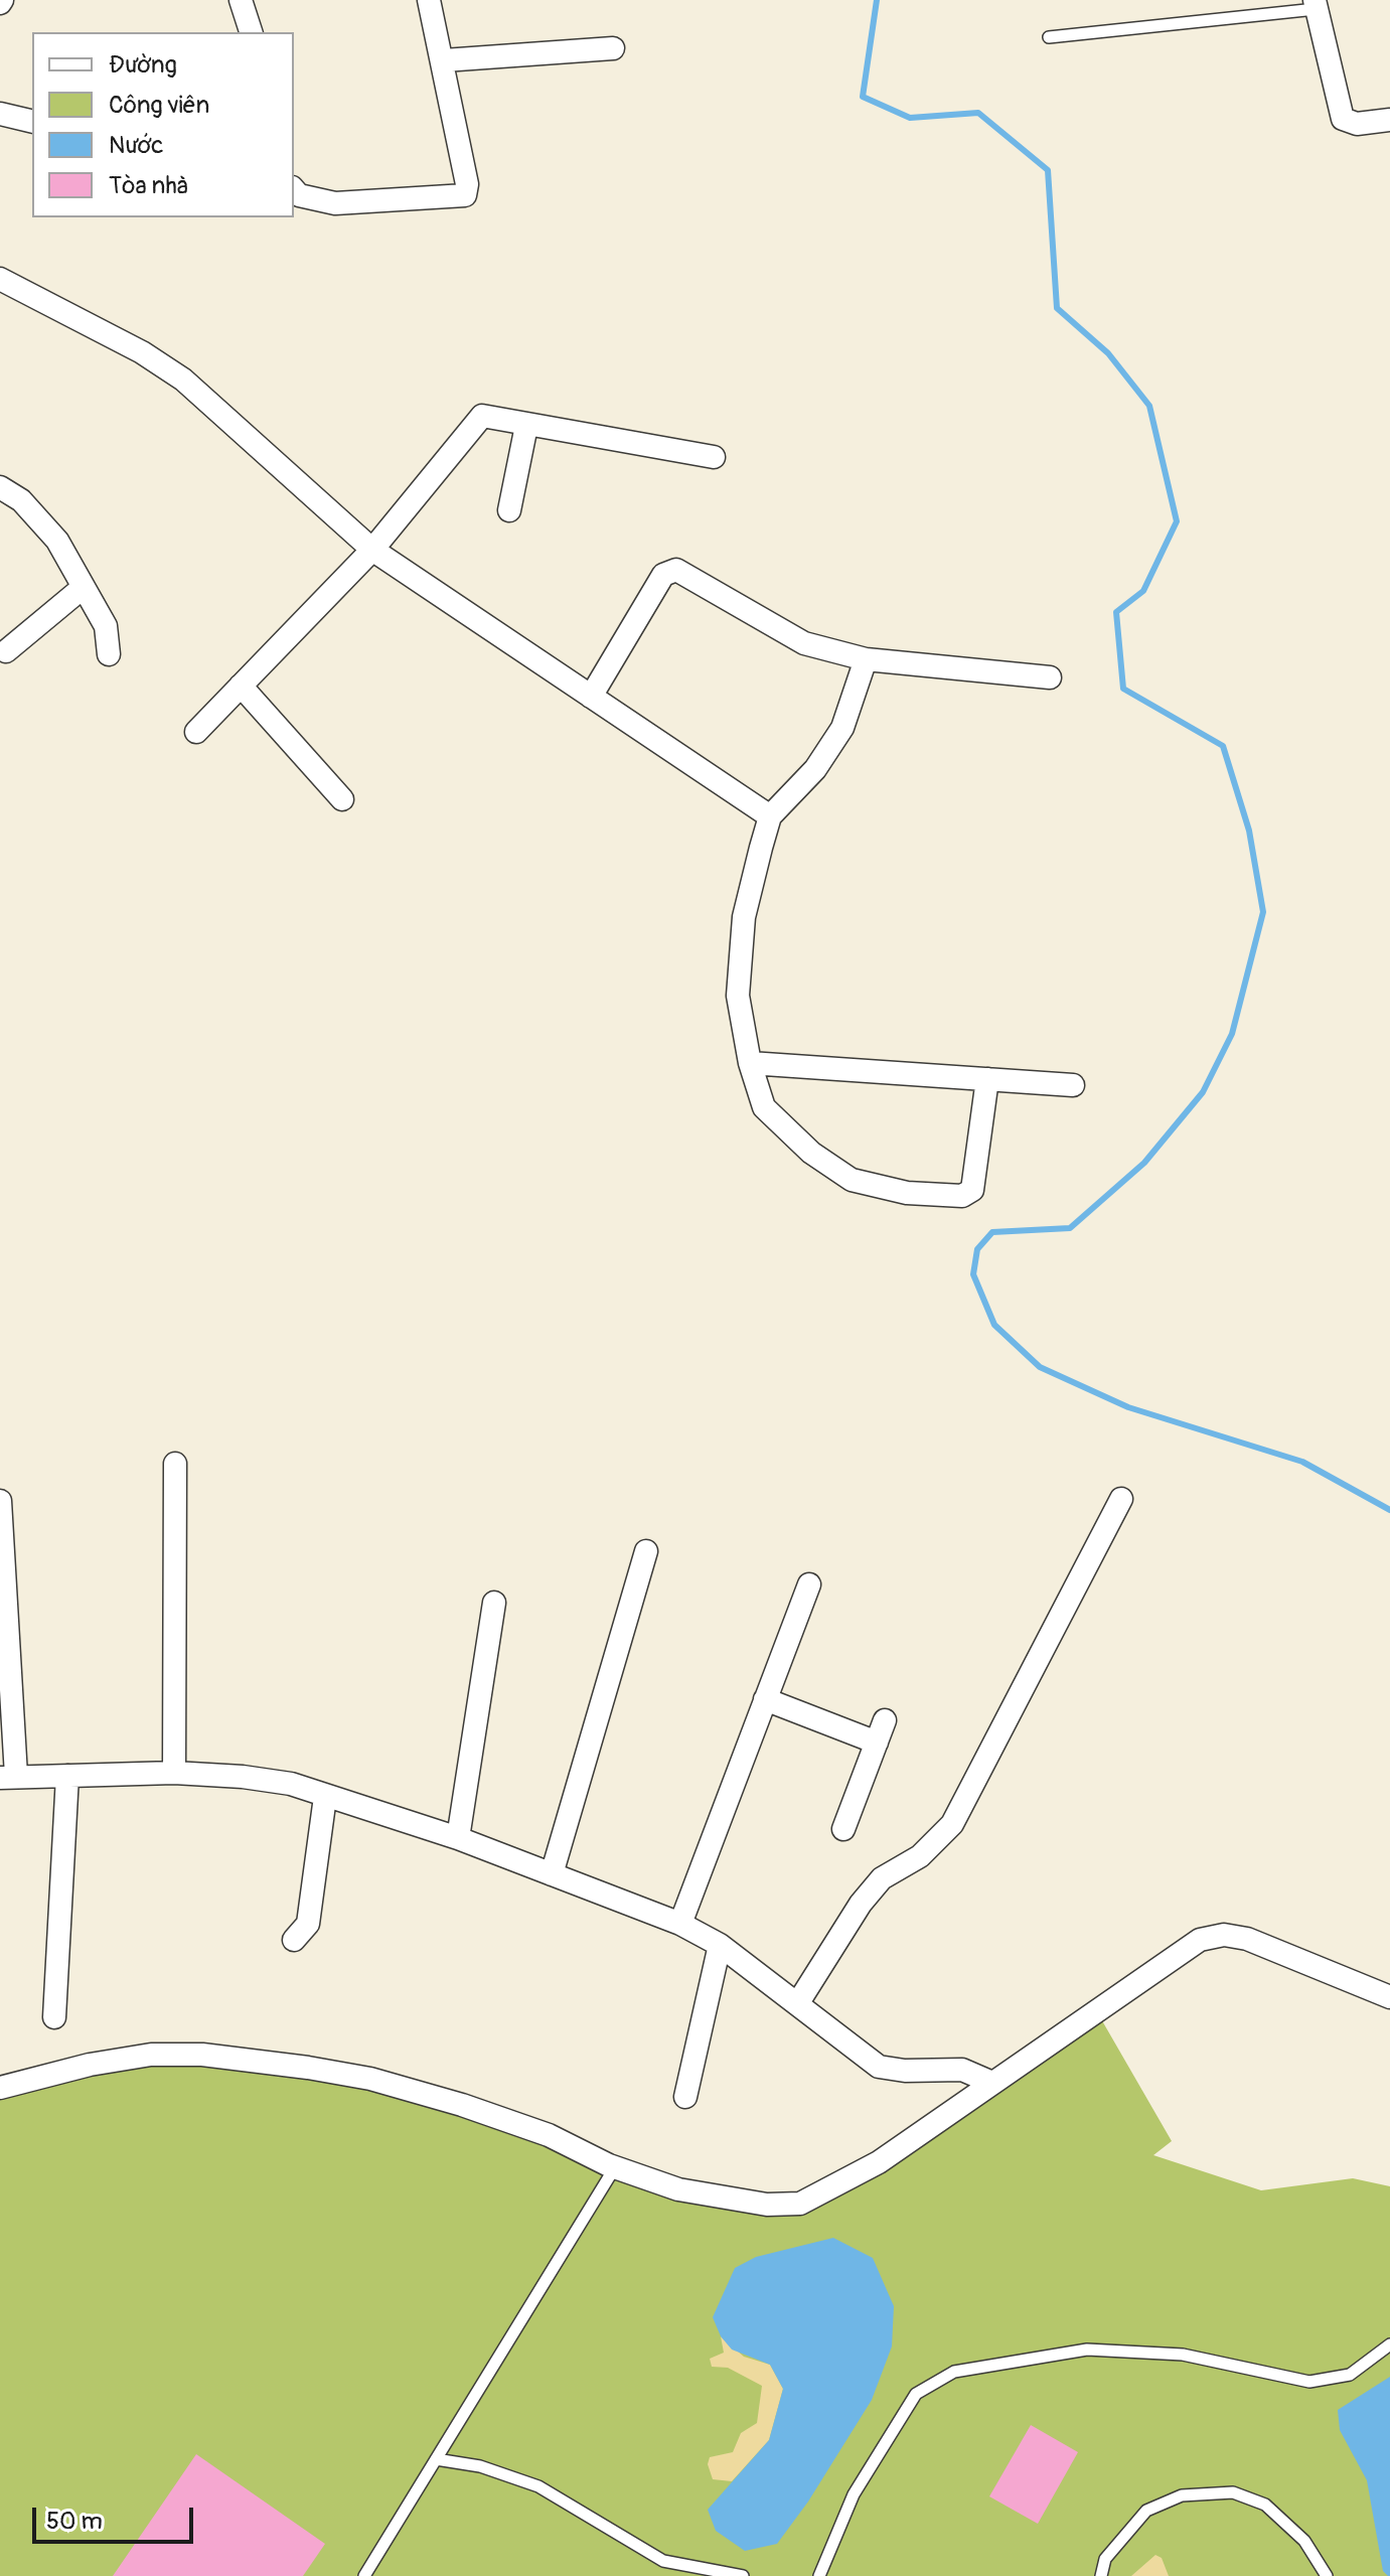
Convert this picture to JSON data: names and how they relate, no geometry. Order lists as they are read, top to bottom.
{
  "legend": [
    "Đường",
    "Công viên",
    "Nước",
    "Tòa nhà"
  ],
  "scale_bar": "50 m"
}
